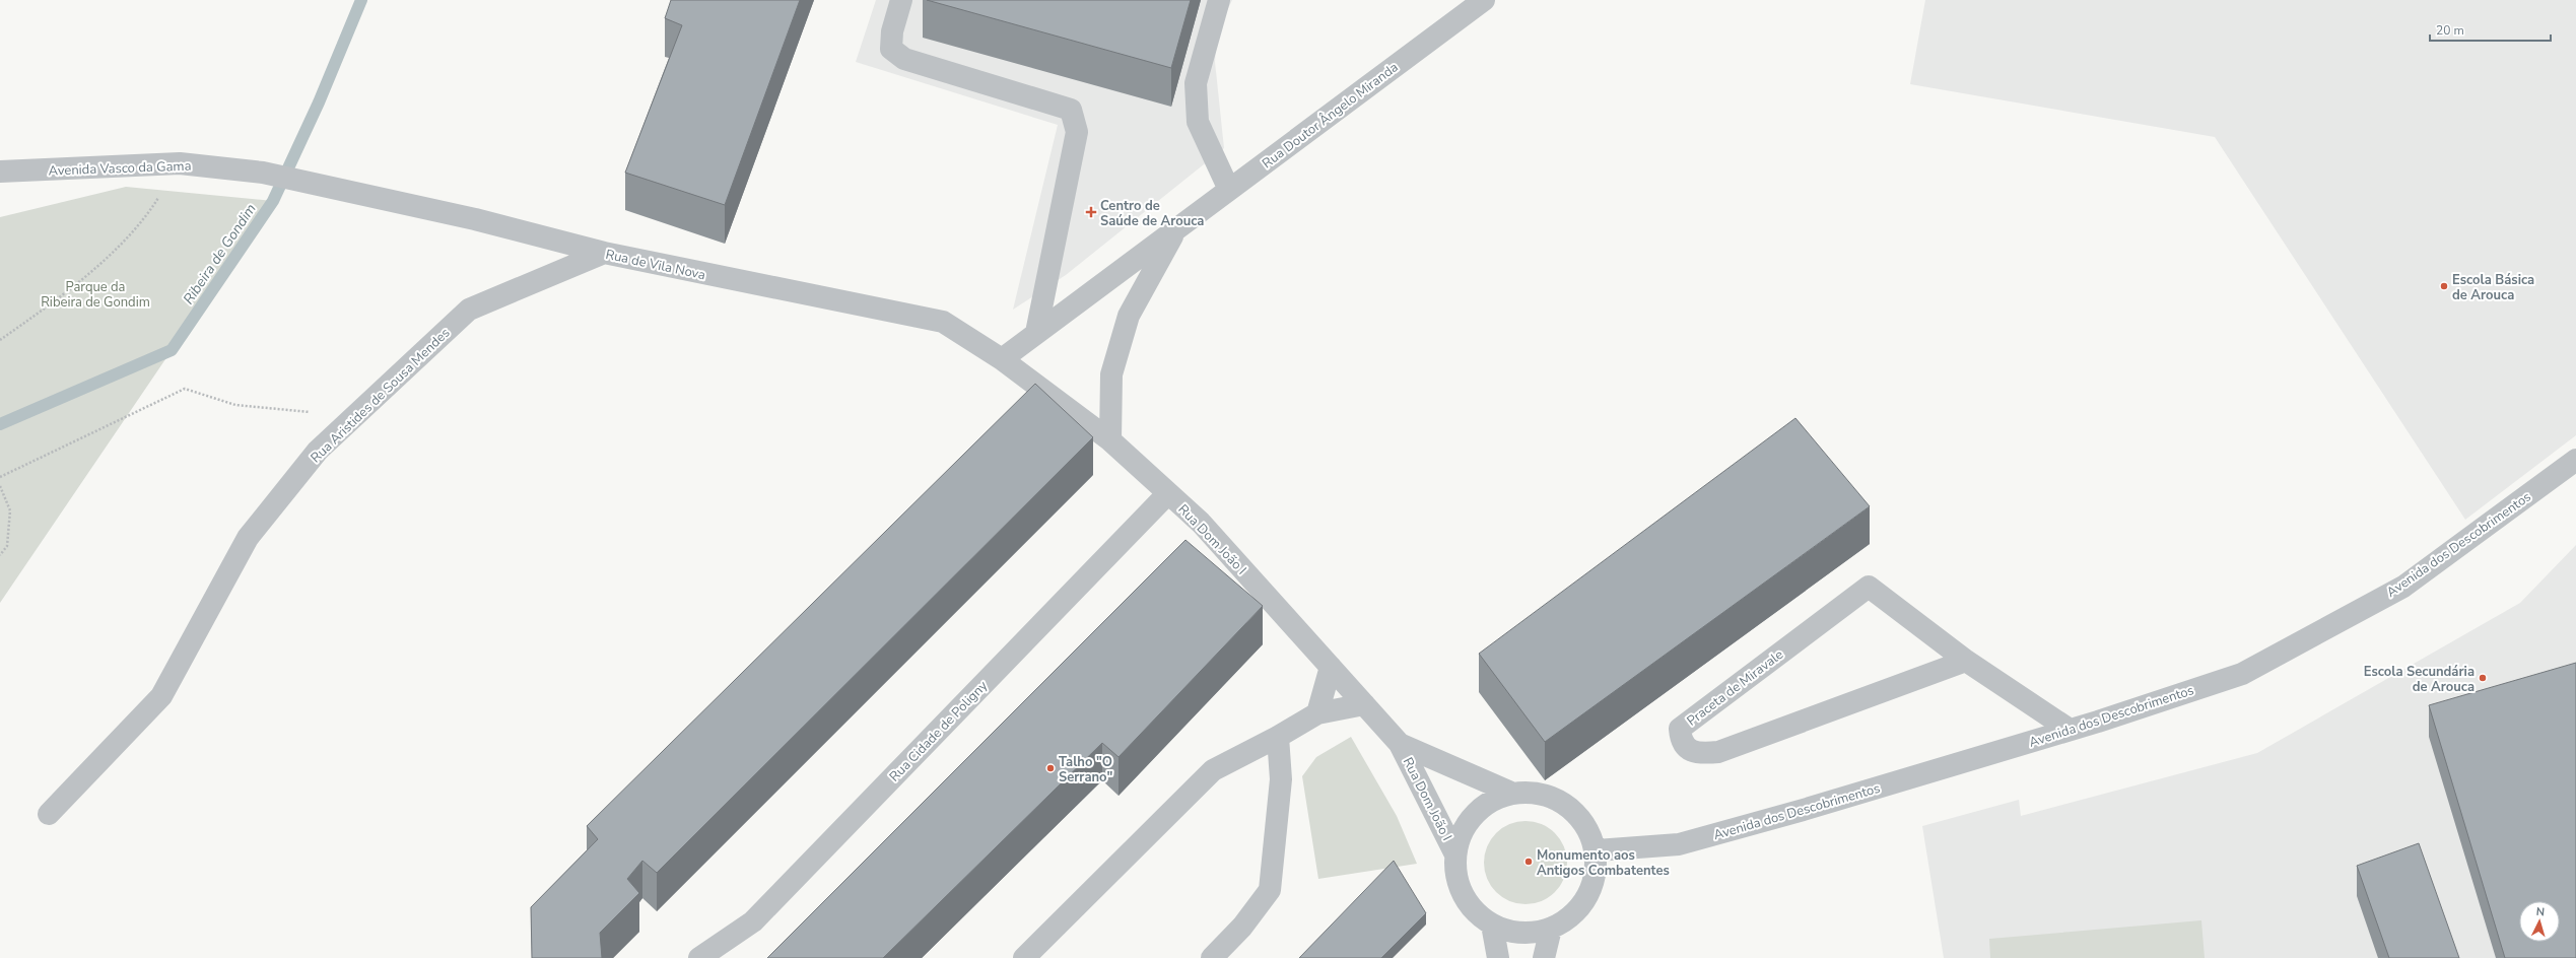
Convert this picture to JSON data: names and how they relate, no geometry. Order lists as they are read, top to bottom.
{
  "streets": {
    "street": [
      "Rua Doutor Ângelo Miranda",
      "Avenida Vasco da Gama",
      "Rua de Vila Nova",
      "Rua Aristides de Sousa Mendes",
      "Rua Dom João I",
      "Avenida dos Descobrimentos",
      "Praceta de Miravale",
      "Rua Cidade de Poligny"
    ]
  },
  "crossings": [
    ["Rua Doutor Ângelo Miranda", "Rua de Vila Nova"],
    ["Rua Doutor Ângelo Miranda", "Rua Dom João I"],
    ["Avenida Vasco da Gama", "Rua de Vila Nova"],
    ["Rua de Vila Nova", "Rua Aristides de Sousa Mendes"],
    ["Rua de Vila Nova", "Rua Dom João I"],
    ["Rua Dom João I", "Avenida dos Descobrimentos"],
    ["Rua Dom João I", "Rua Cidade de Poligny"],
    ["Avenida dos Descobrimentos", "Praceta de Miravale"]
  ],
  "water": ["Ribeira de Gondim"],
  "parks": ["Parque da Ribeira de Gondim"],
  "places": {
    "health": ["Centro de Saúde de Arouca"],
    "other": [
      "Escola Básica de Arouca",
      "Escola Secundária de Arouca",
      "Talho \"O Serrano\"",
      "Monumento aos Antigos Combatentes"
    ]
  },
  "scale_bar": "20 m",
  "north": "top"
}
